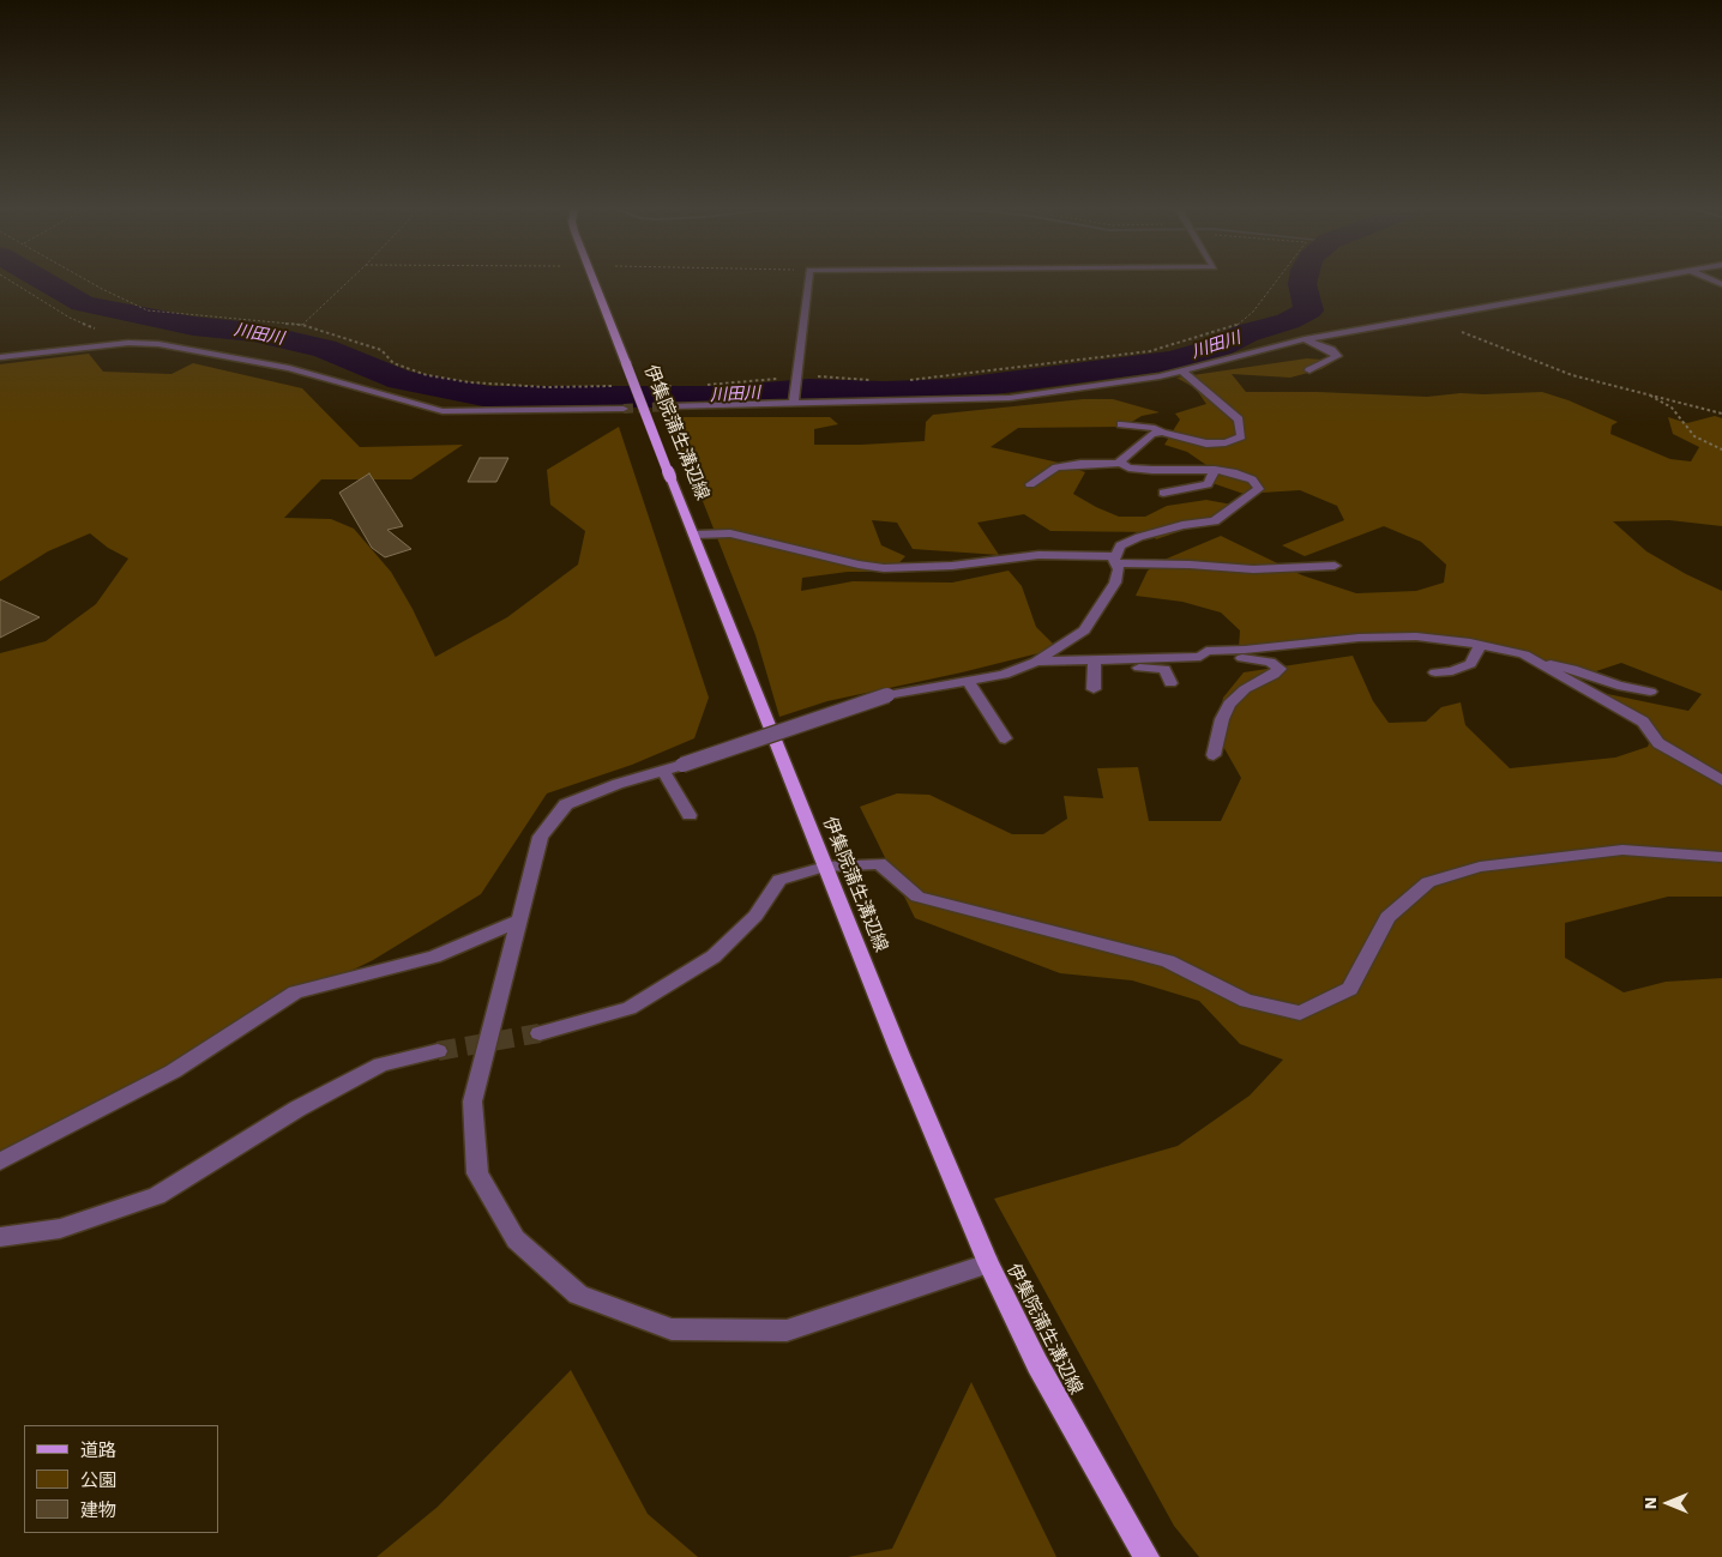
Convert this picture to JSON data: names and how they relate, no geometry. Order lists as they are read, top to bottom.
{
  "streets": {
    "main road": ["伊集院蒲生溝辺線"]
  },
  "water": ["川田川"],
  "legend": ["道路", "公園", "建物"],
  "north": "left"
}
